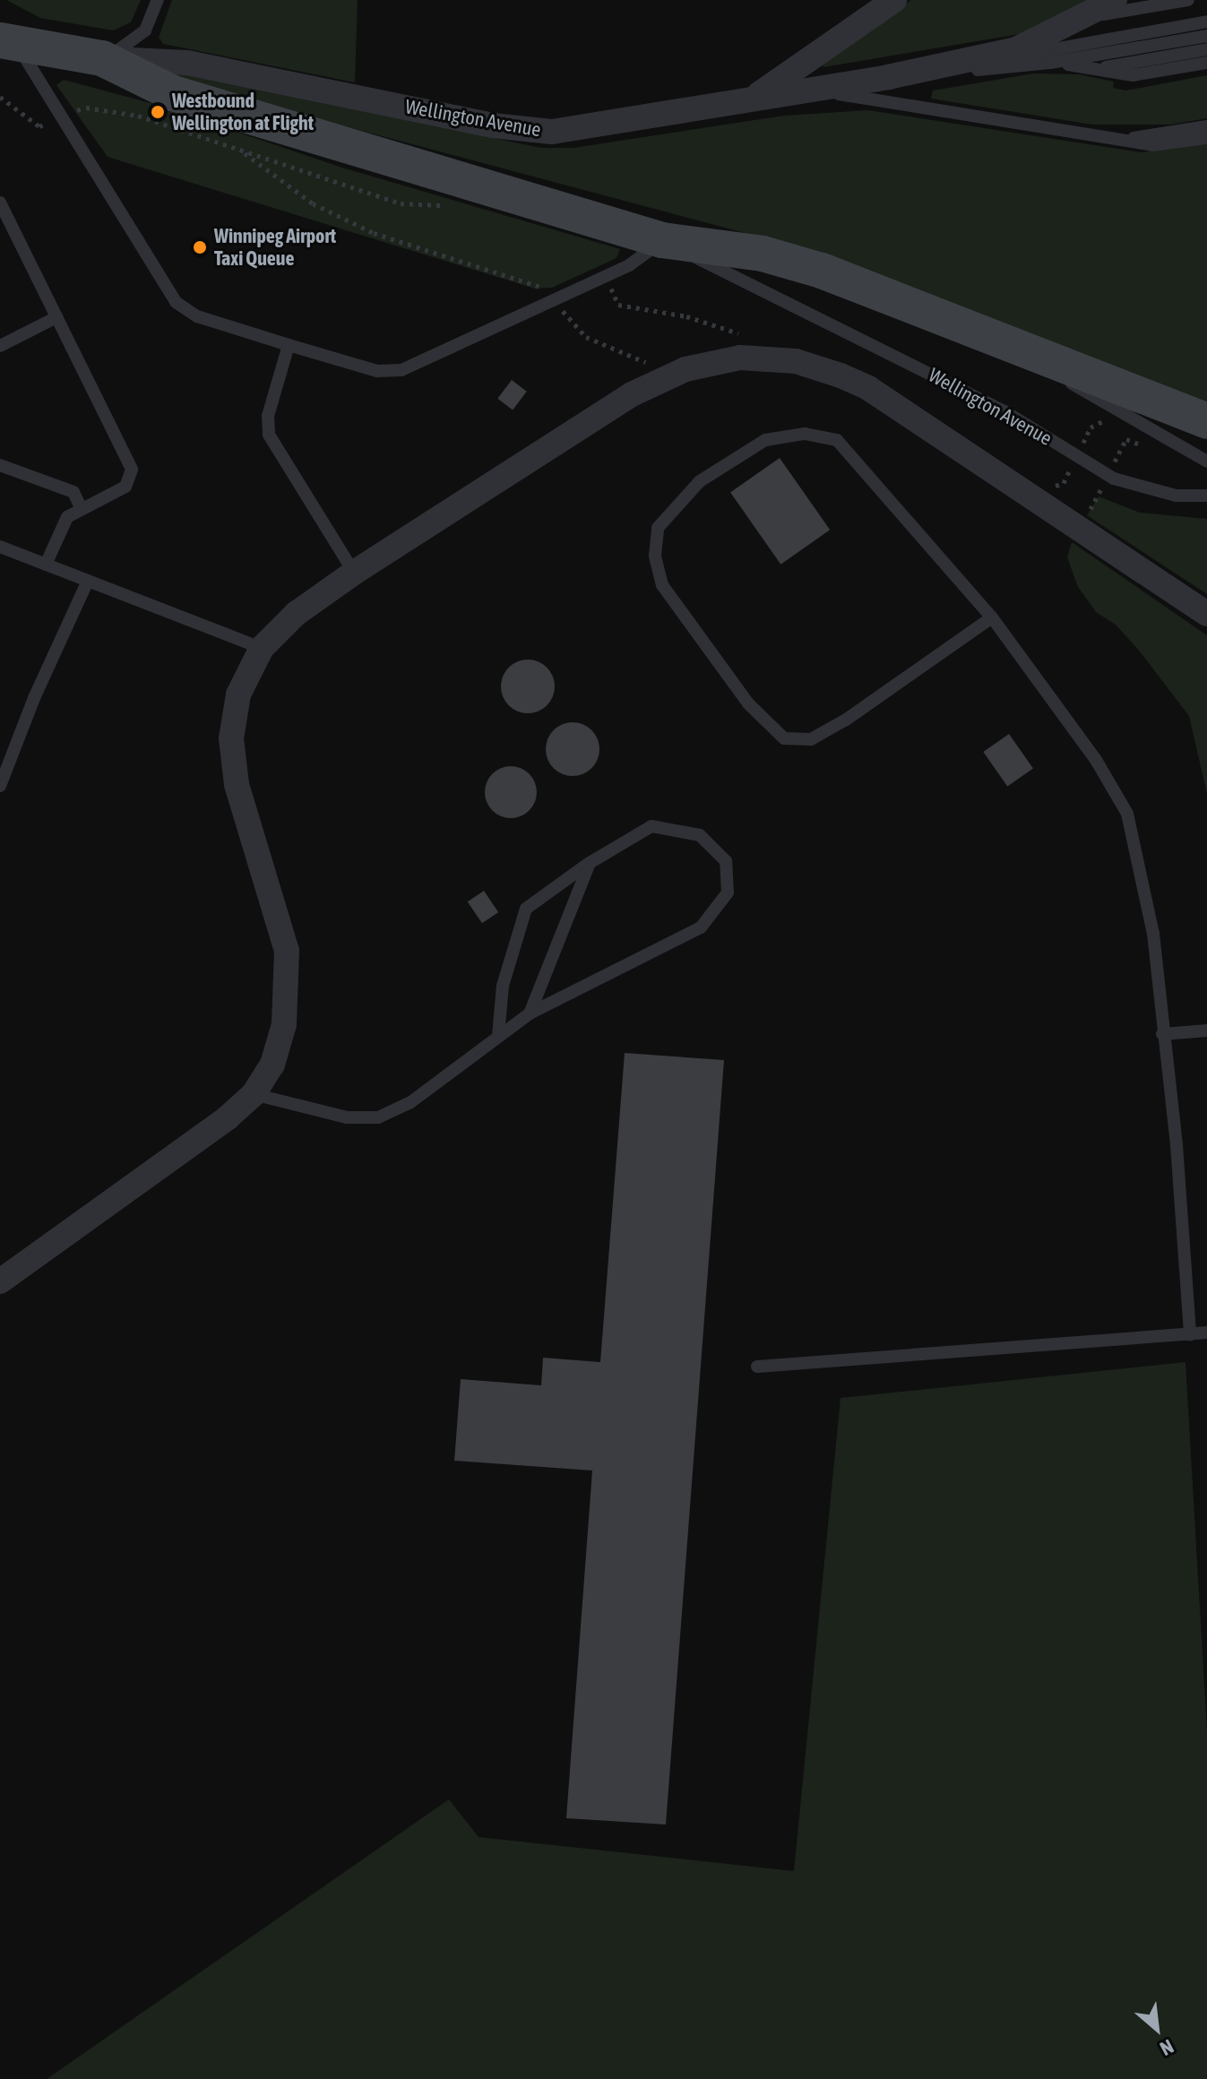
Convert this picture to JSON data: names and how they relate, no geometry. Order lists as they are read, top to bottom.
{
  "streets": {
    "main road": ["Wellington Avenue"]
  },
  "places": ["Westbound Wellington at Flight", "Winnipeg Airport Taxi Queue"],
  "north": "bottom right"
}
